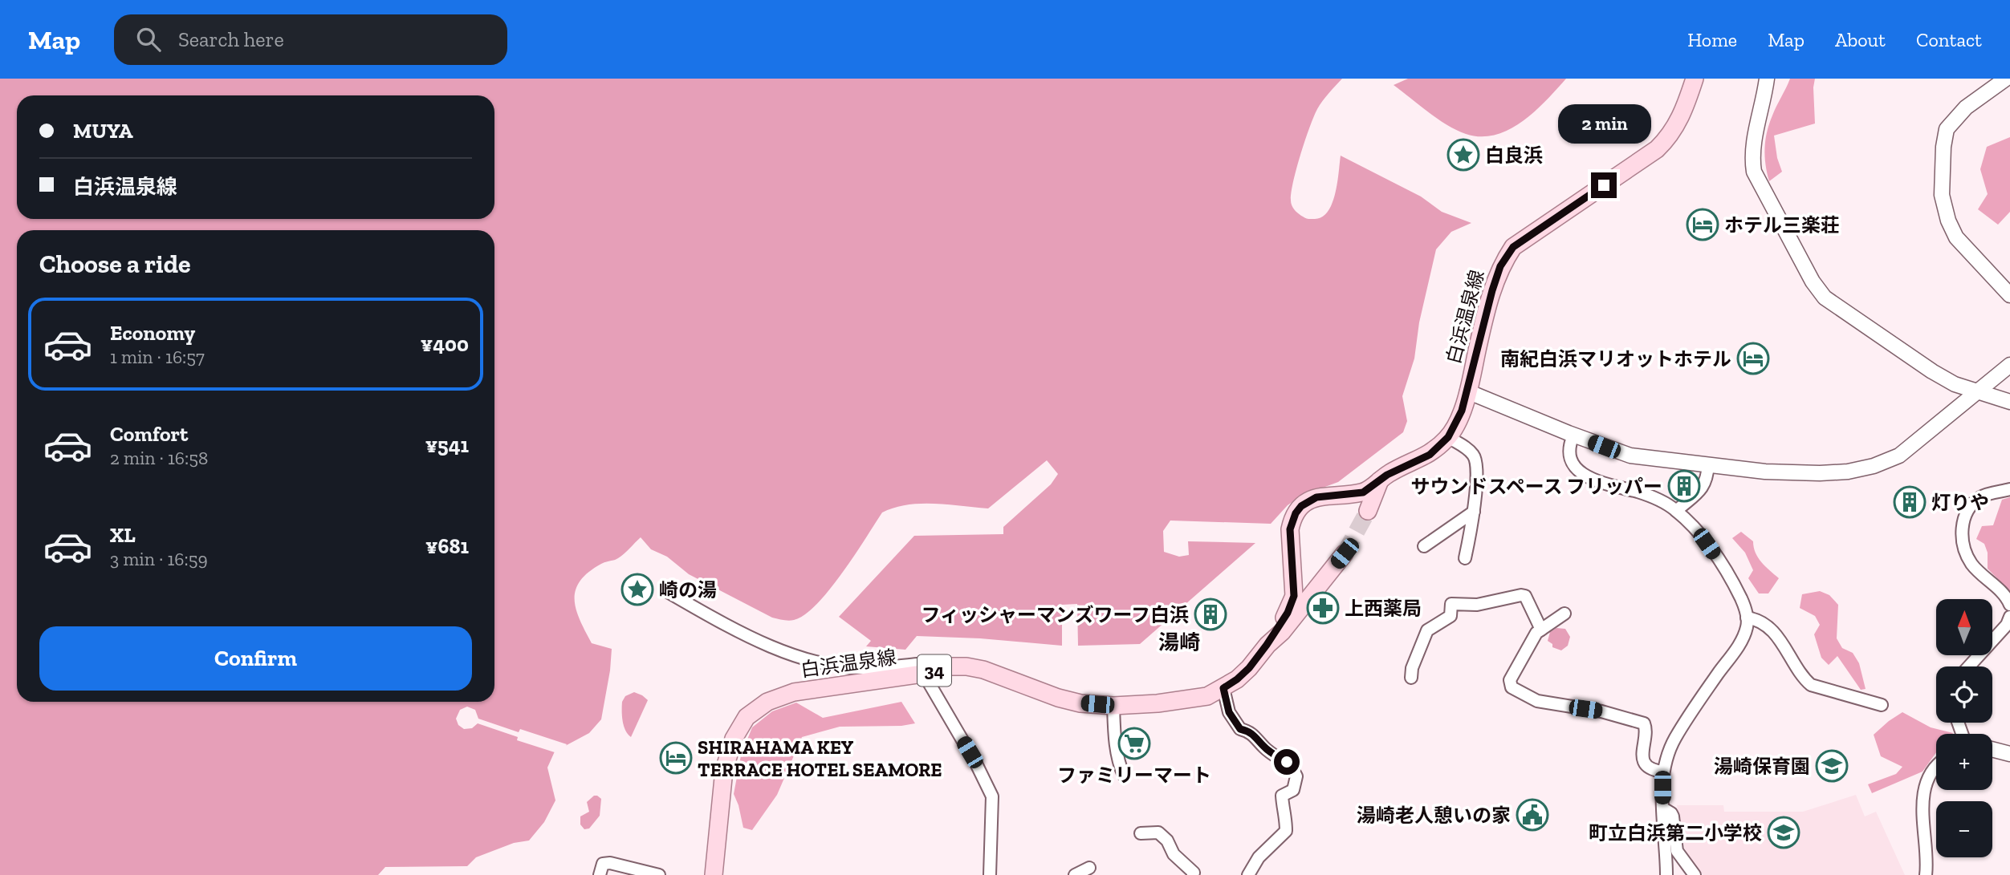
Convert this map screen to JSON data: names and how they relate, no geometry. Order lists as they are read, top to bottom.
{
  "streets": {
    "main road": ["白浜温泉線", "34"]
  },
  "districts": ["湯崎"],
  "places": {
    "place": ["白良浜", "崎の湯"],
    "hotel": ["ホテル三楽荘", "南紀白浜マリオットホテル", "SHIRAHAMA KEY TERRACE HOTEL SEAMORE"],
    "building": ["サウンドスペース フリッパー", "灯りや", "フィッシャーマンズワーフ白浜"],
    "pharmacy": ["上西薬局"],
    "supermarket": ["ファミリーマート"],
    "school or university": ["湯崎保育園", "町立白浜第二小学校"],
    "public building": ["湯崎老人憩いの家"]
  },
  "north": "top",
  "page": {
    "header": "Map",
    "search": "Search here",
    "nav": [
      "Home",
      "Map",
      "About",
      "Contact"
    ],
    "banner": ["MUYA", "白浜温泉線"],
    "bubble": "2 min",
    "heading": "Choose a ride",
    "list": [
      {
        "name": "Economy",
        "note": "1 min · 16:57",
        "value": "¥400"
      },
      {
        "name": "Comfort",
        "note": "2 min · 16:58",
        "value": "¥541"
      },
      {
        "name": "XL",
        "note": "3 min · 16:59",
        "value": "¥681"
      }
    ],
    "map_buttons": ["+", "−"],
    "buttons": "Confirm"
  }
}
